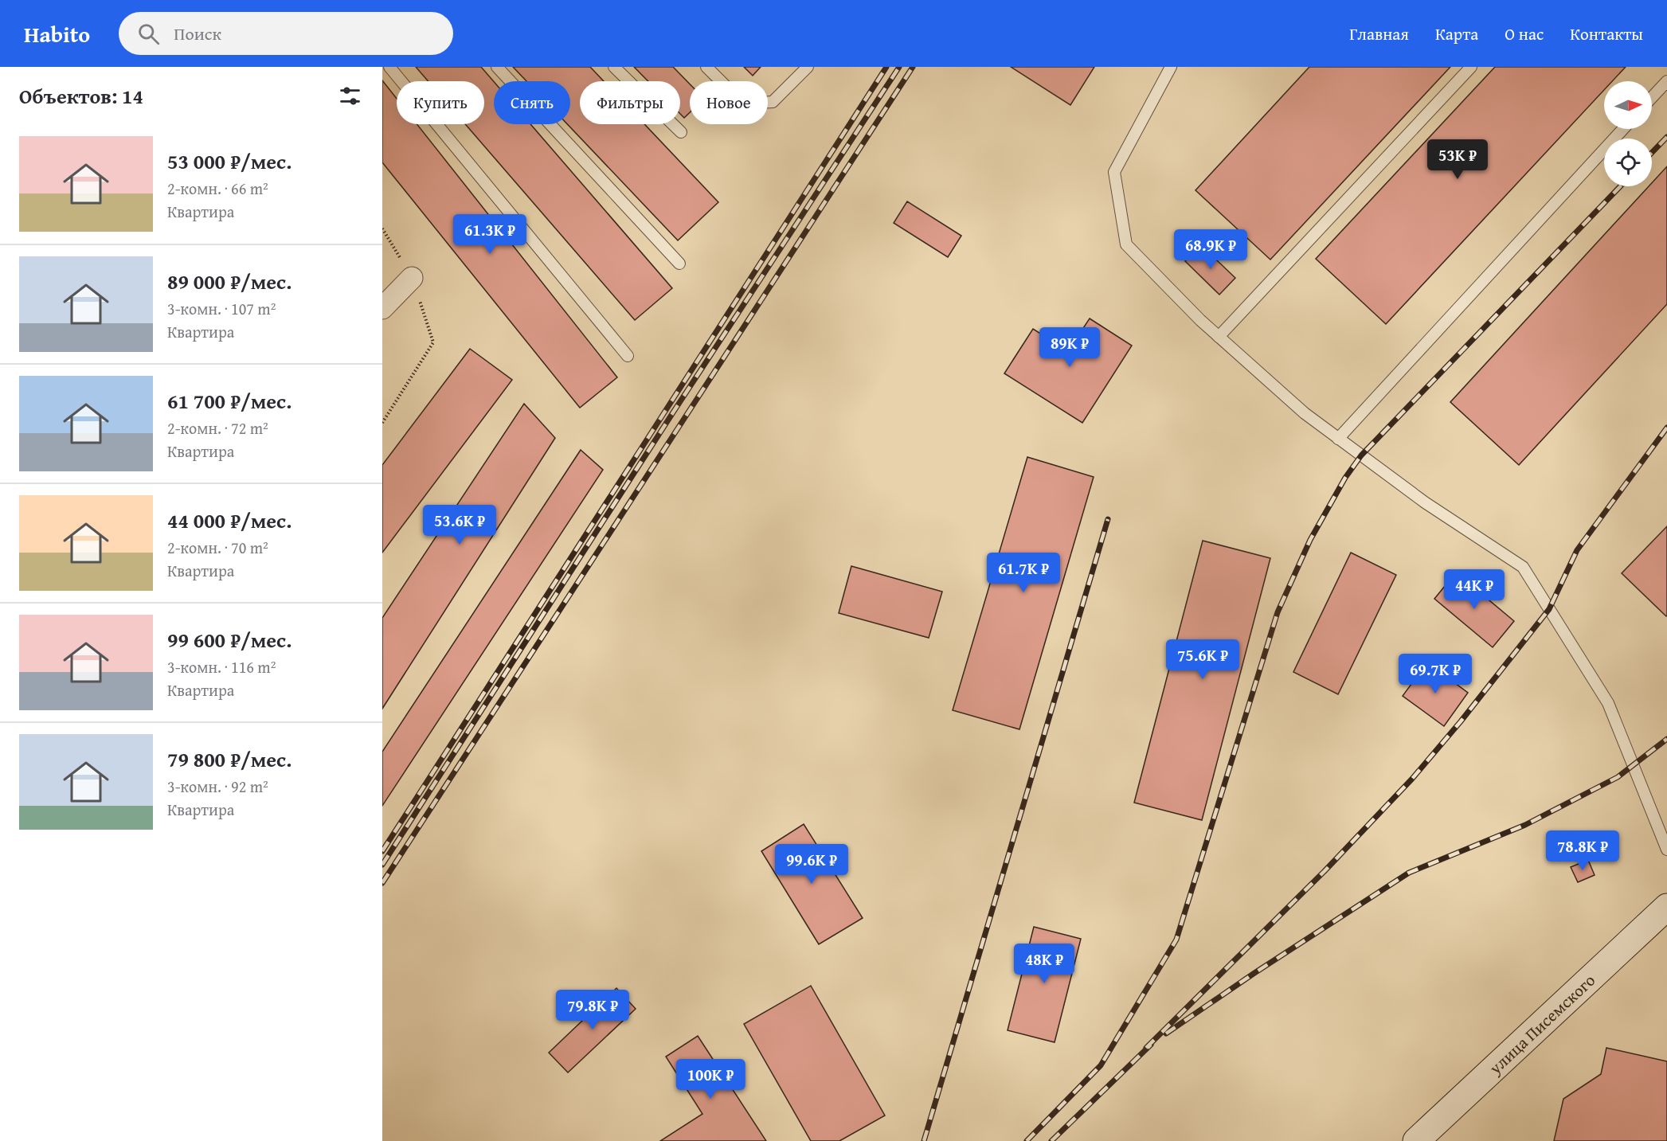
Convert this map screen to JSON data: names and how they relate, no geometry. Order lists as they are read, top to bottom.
{
  "streets": {
    "street": ["улица Писемского"]
  },
  "north": "right",
  "page": {
    "header": "Habito",
    "search": "Поиск",
    "nav": [
      "Главная",
      "Карта",
      "О нас",
      "Контакты"
    ],
    "heading": "Объектов: 14",
    "chip": [
      "Купить",
      "Снять",
      "Фильтры",
      "Новое"
    ],
    "list": [
      {
        "name": "53 000 ₽/мес.",
        "note": "2-комн. · 66 m² · Квартира"
      },
      {
        "name": "89 000 ₽/мес.",
        "note": "3-комн. · 107 m² · Квартира"
      },
      {
        "name": "61 700 ₽/мес.",
        "note": "2-комн. · 72 m² · Квартира"
      },
      {
        "name": "44 000 ₽/мес.",
        "note": "2-комн. · 70 m² · Квартира"
      },
      {
        "name": "99 600 ₽/мес.",
        "note": "3-комн. · 116 m² · Квартира"
      },
      {
        "name": "79 800 ₽/мес.",
        "note": "3-комн. · 92 m² · Квартира"
      }
    ],
    "price": [
      "53K ₽",
      "61.3K ₽",
      "68.9K ₽",
      "89K ₽",
      "53.6K ₽",
      "61.7K ₽",
      "44K ₽",
      "75.6K ₽",
      "69.7K ₽",
      "78.8K ₽",
      "99.6K ₽",
      "48K ₽",
      "79.8K ₽",
      "100K ₽"
    ]
  }
}
